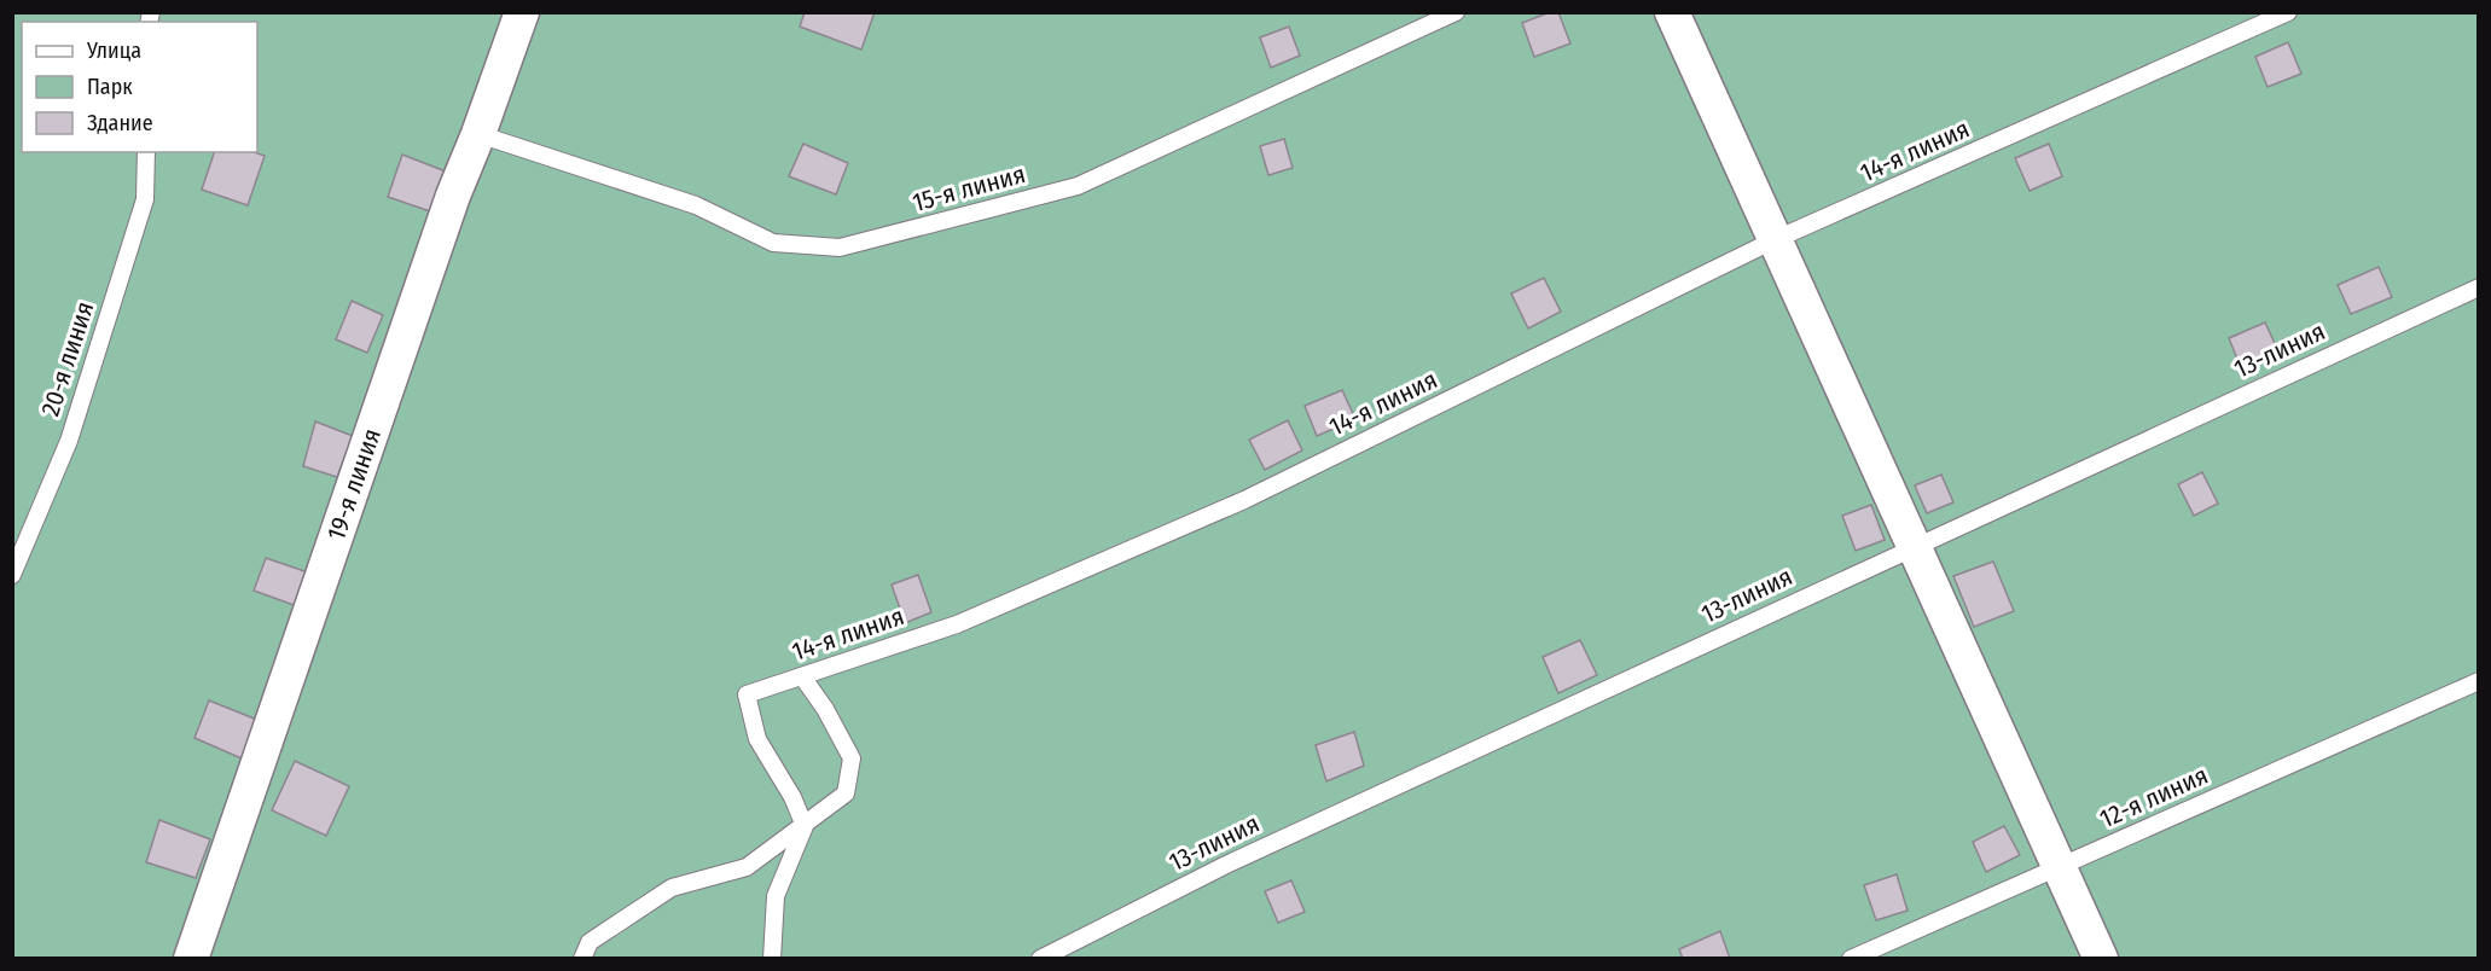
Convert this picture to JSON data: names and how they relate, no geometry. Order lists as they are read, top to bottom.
{
  "streets": {
    "street": ["19-я линия"],
    "lane": [
      "14-я линия",
      "15-я линия",
      "13-линия",
      "20-я линия",
      "12-я линия"
    ]
  },
  "crossings": [
    ["15-я линия", "19-я линия"]
  ],
  "legend": ["Улица", "Парк", "Здание"]
}
